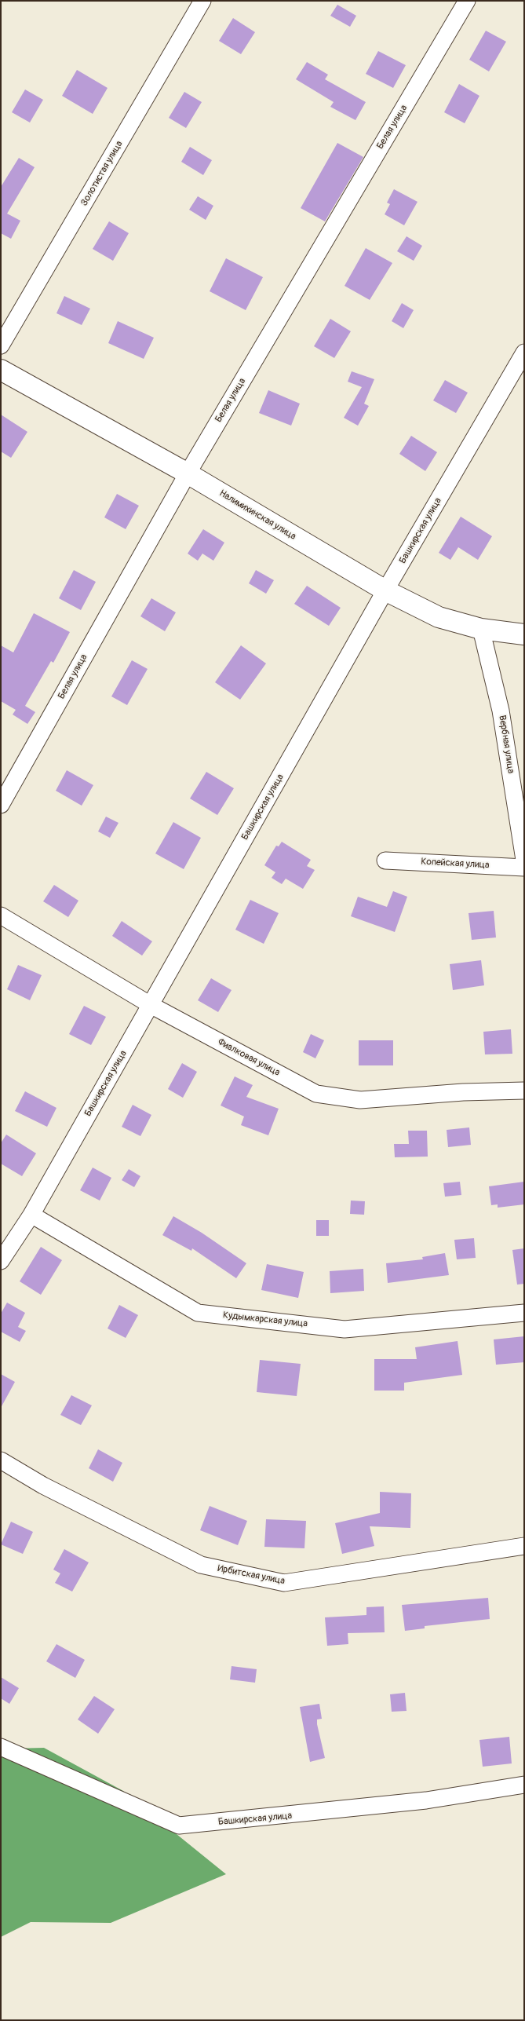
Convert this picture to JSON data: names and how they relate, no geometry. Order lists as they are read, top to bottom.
{
  "streets": {
    "street": [
      "Белая улица",
      "Золотистая улица",
      "Налимихинская улица",
      "Башкирская улица",
      "Вербная улица",
      "Копейская улица",
      "Фиалковая улица",
      "Кудымкарская улица",
      "Ирбитская улица"
    ]
  },
  "crossings": [
    ["Белая улица", "Налимихинская улица"],
    ["Налимихинская улица", "Башкирская улица"],
    ["Налимихинская улица", "Вербная улица"],
    ["Башкирская улица", "Фиалковая улица"],
    ["Башкирская улица", "Кудымкарская улица"]
  ]
}
